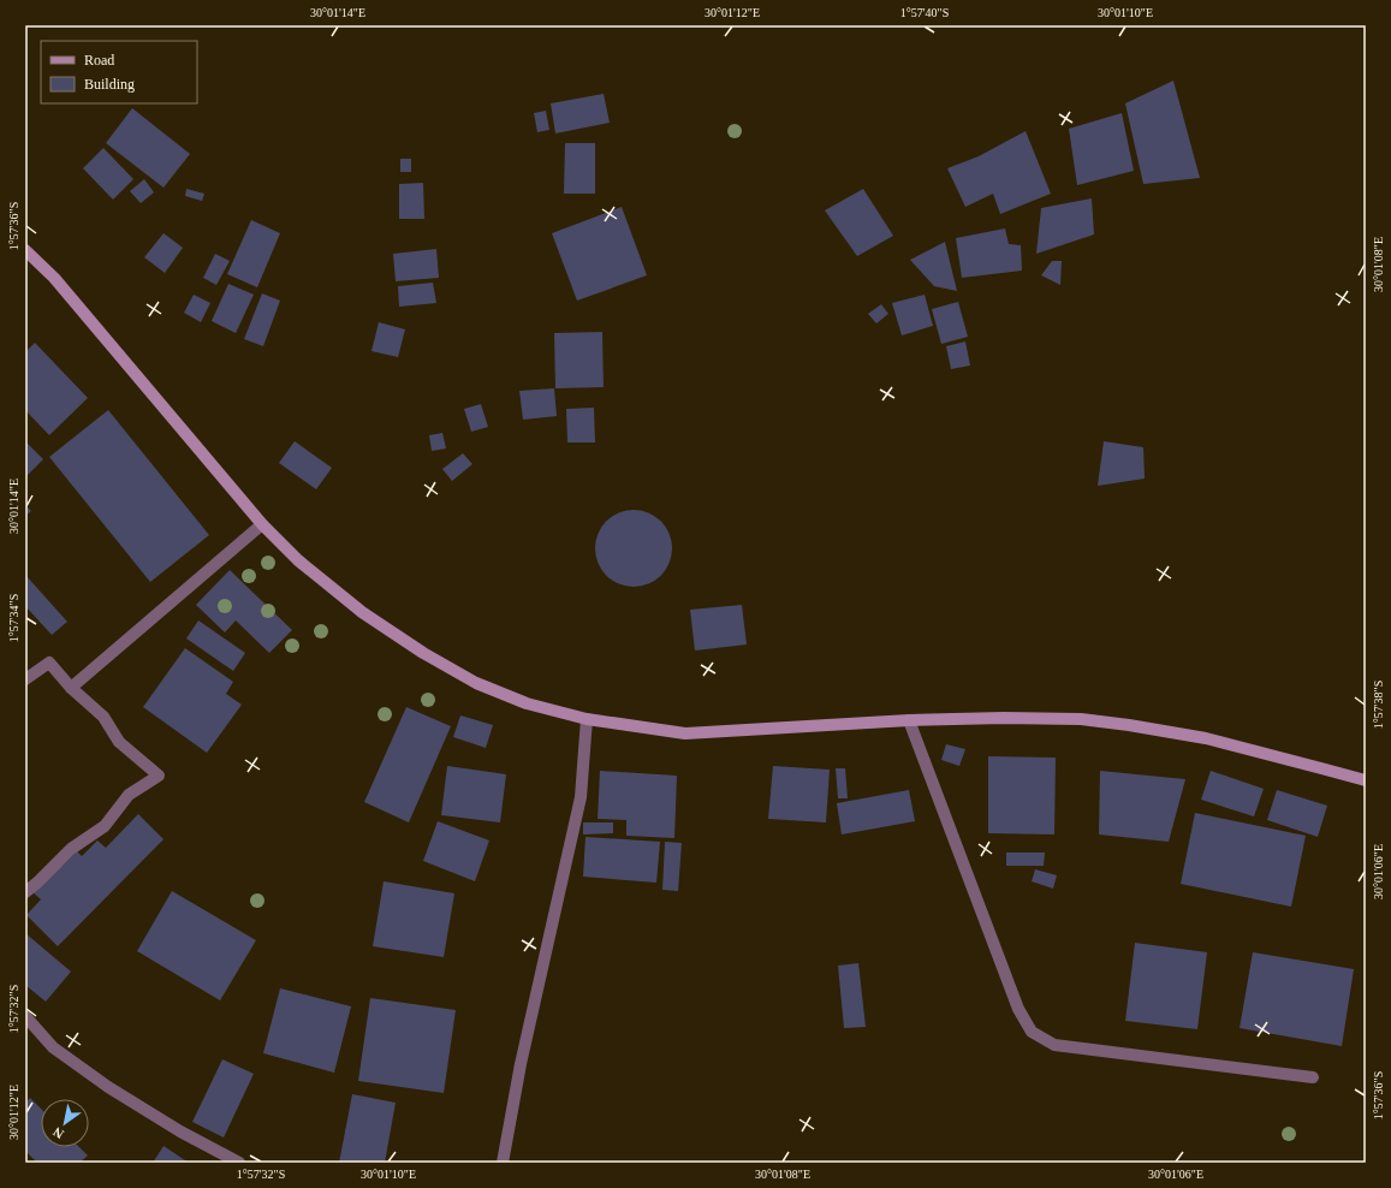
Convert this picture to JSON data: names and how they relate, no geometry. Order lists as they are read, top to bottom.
{
  "legend": ["Road", "Building"],
  "north": "bottom left",
  "coordinates": [
    "30°01'14\"E",
    "30°01'12\"E",
    "1°57'40\"S",
    "30°01'10\"E",
    "1°57'36\"S",
    "30°01'08\"E",
    "1°57'34\"S",
    "1°57'38\"S",
    "30°01'06\"E",
    "1°57'32\"S"
  ]
}
